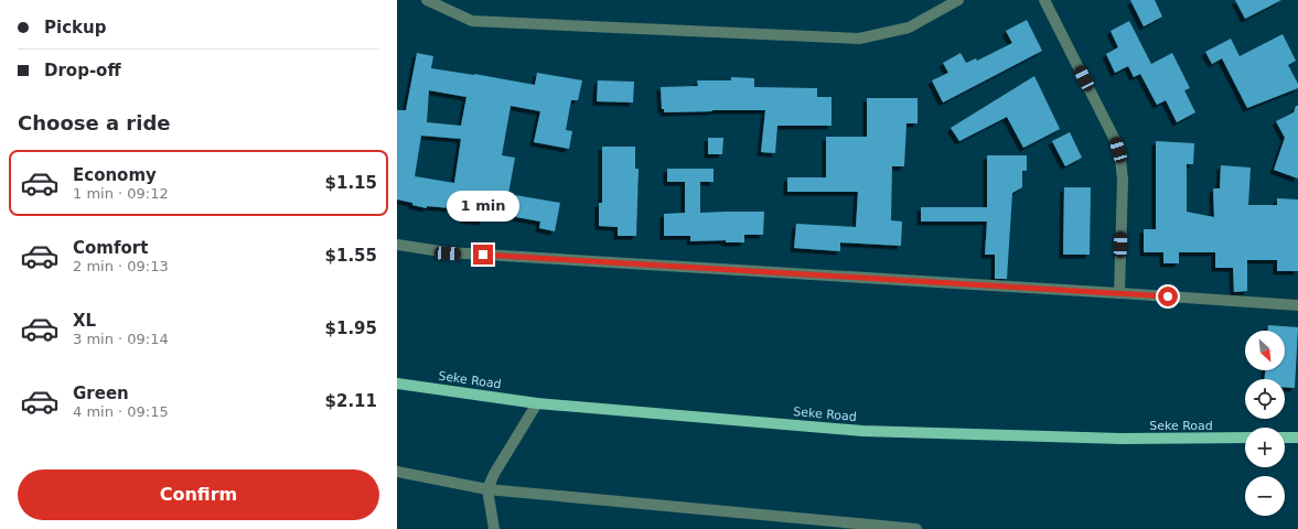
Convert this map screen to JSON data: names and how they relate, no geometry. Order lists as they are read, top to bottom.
{
  "streets": {
    "main road": ["Seke Road"]
  },
  "north": "bottom right",
  "page": {
    "banner": ["Pickup", "Drop-off"],
    "heading": "Choose a ride",
    "list": [
      {
        "name": "Economy",
        "note": "1 min · 09:12",
        "value": "$1.15"
      },
      {
        "name": "Comfort",
        "note": "2 min · 09:13",
        "value": "$1.55"
      },
      {
        "name": "XL",
        "note": "3 min · 09:14",
        "value": "$1.95"
      },
      {
        "name": "Green",
        "note": "4 min · 09:15",
        "value": "$2.11"
      }
    ],
    "bubble": "1 min",
    "map_buttons": ["+", "−"],
    "buttons": "Confirm"
  }
}
